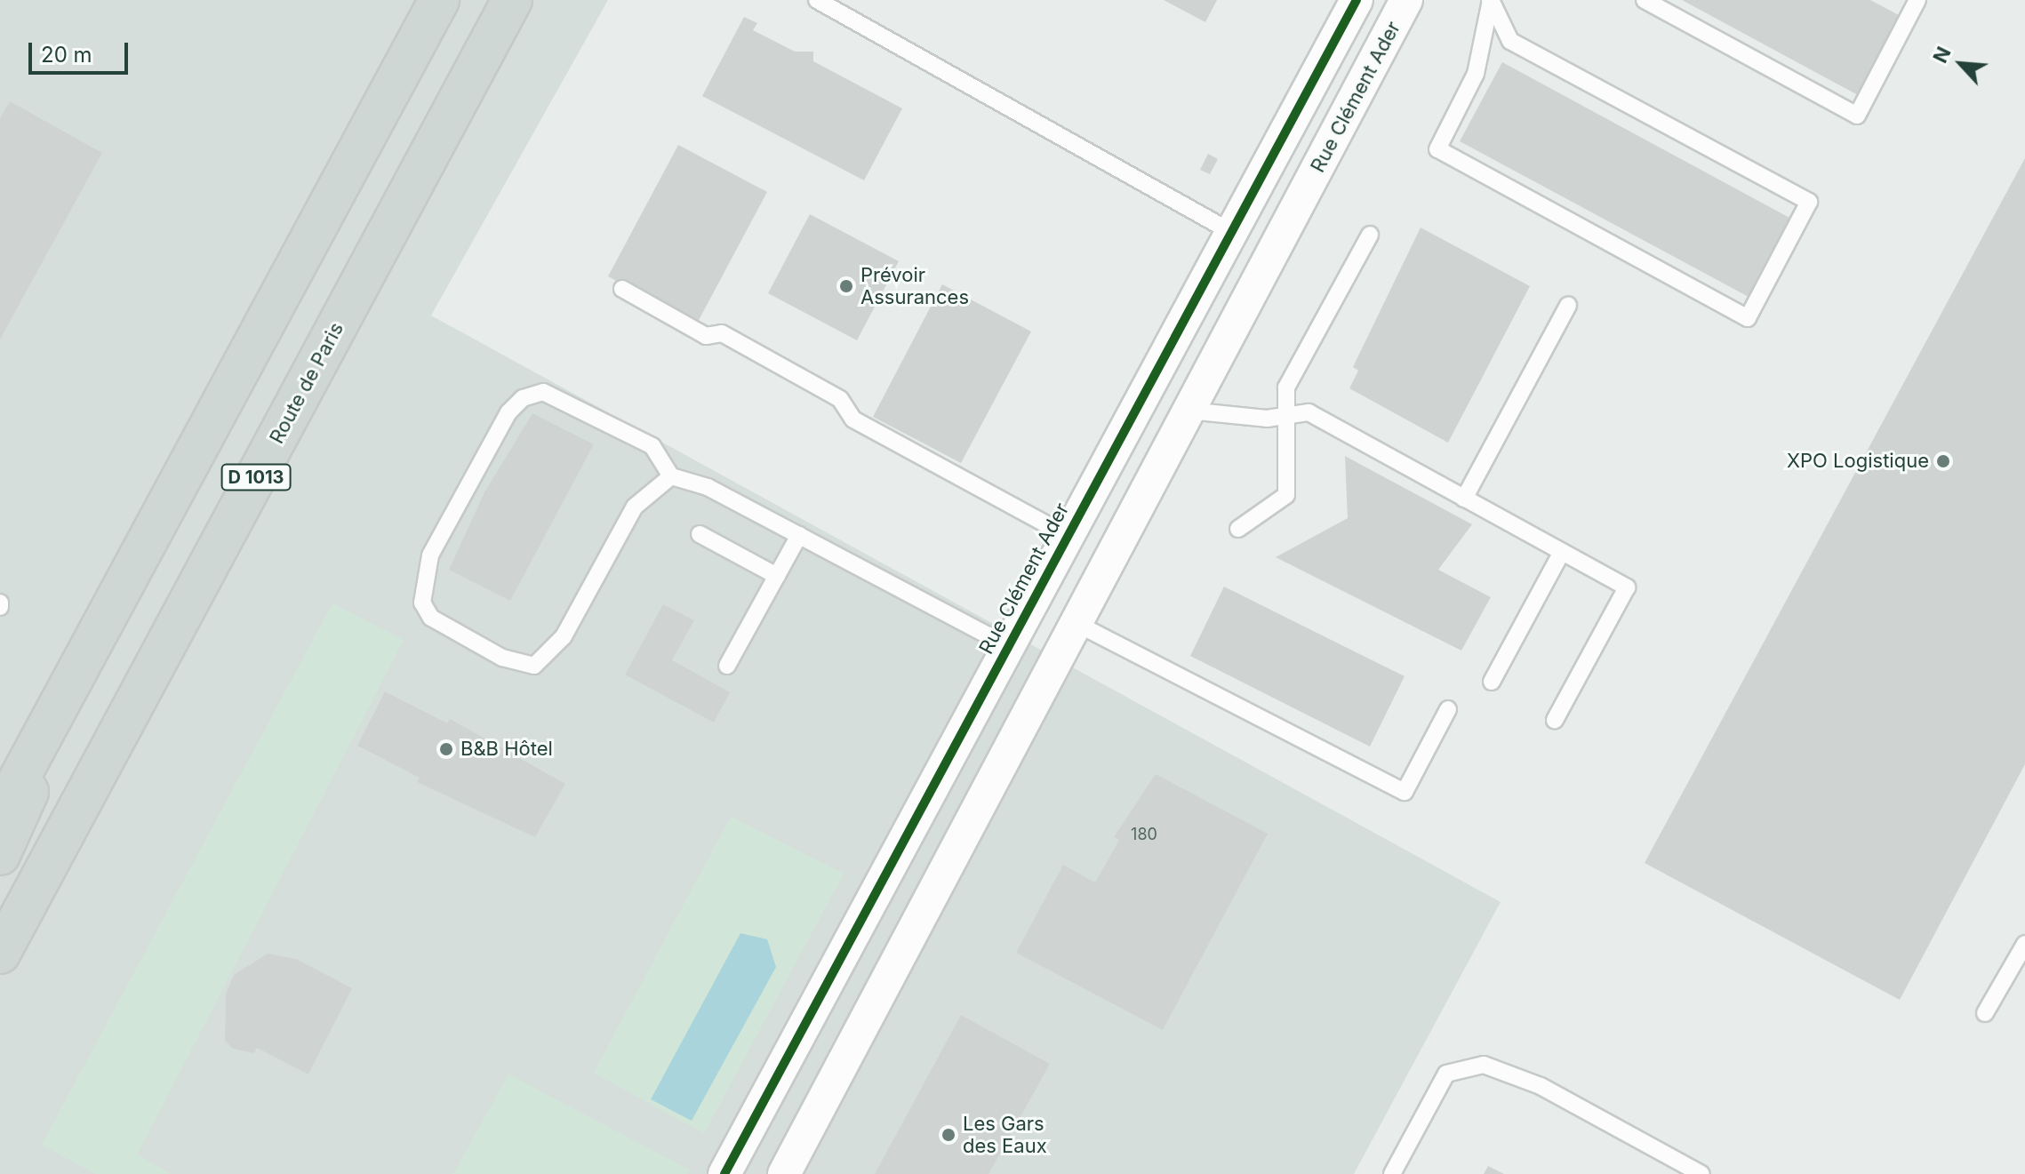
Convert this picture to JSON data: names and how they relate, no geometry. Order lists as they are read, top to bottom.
{
  "streets": {
    "main road": ["Route de Paris", "D 1013"],
    "street": ["Rue Clément Ader"]
  },
  "places": [
    "Prévoir Assurances",
    "XPO Logistique",
    "B&B Hôtel",
    "Les Gars des Eaux"
  ],
  "house_numbers": ["180"],
  "scale_bar": "20 m",
  "north": "top left"
}
